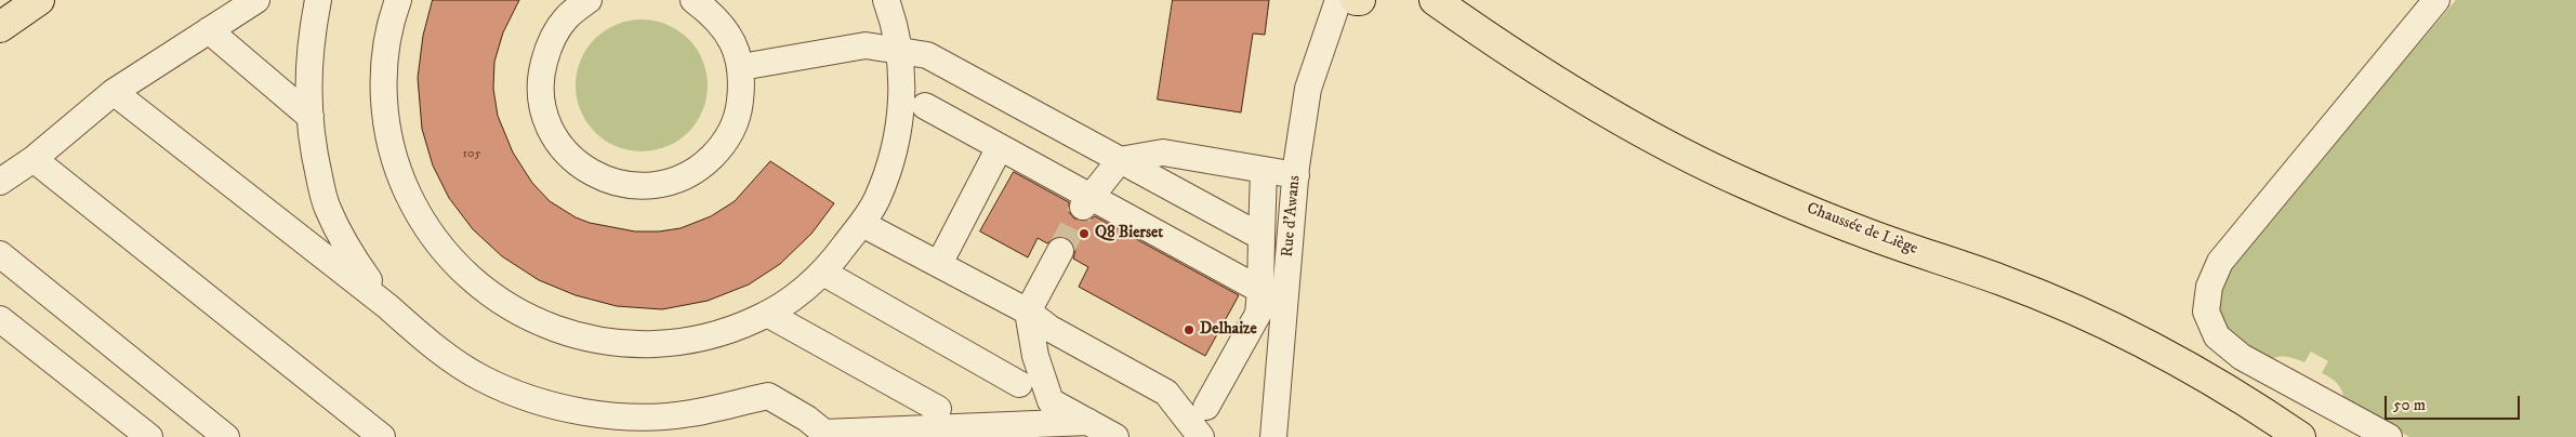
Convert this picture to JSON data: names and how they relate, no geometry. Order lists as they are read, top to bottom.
{
  "streets": {
    "main road": ["Chaussée de Liège"],
    "street": ["Rue d'Awans"]
  },
  "places": ["Q8 Bierset", "Delhaize"],
  "house_numbers": ["105"],
  "scale_bar": "50 m"
}
